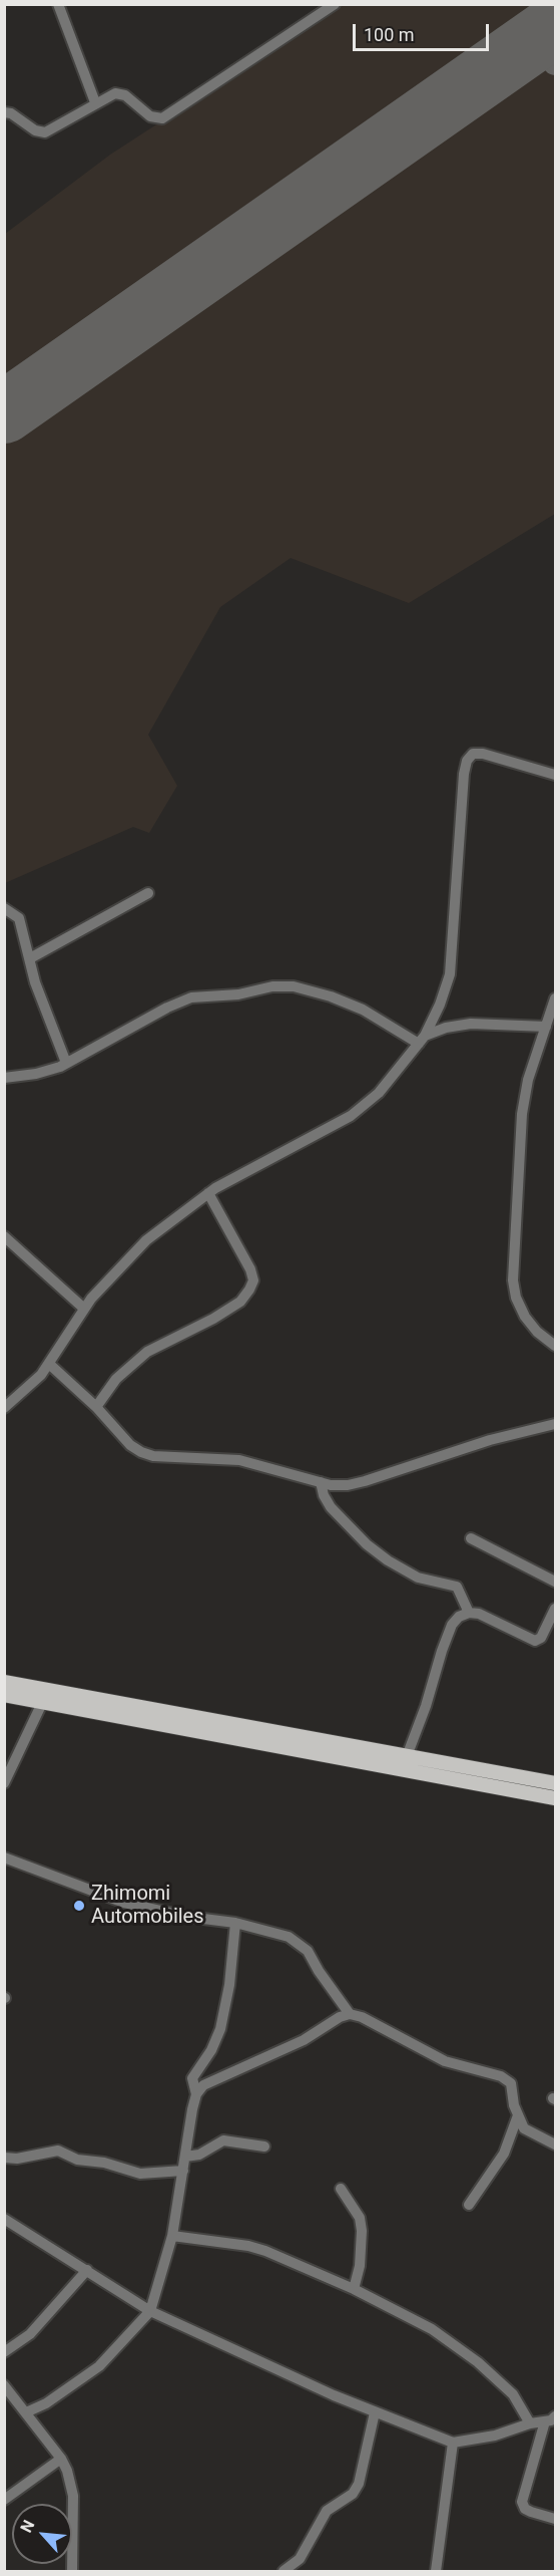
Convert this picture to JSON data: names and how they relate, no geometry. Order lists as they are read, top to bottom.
{
  "places": ["Zhimomi Automobiles"],
  "scale_bar": "100 m",
  "north": "top left"
}
